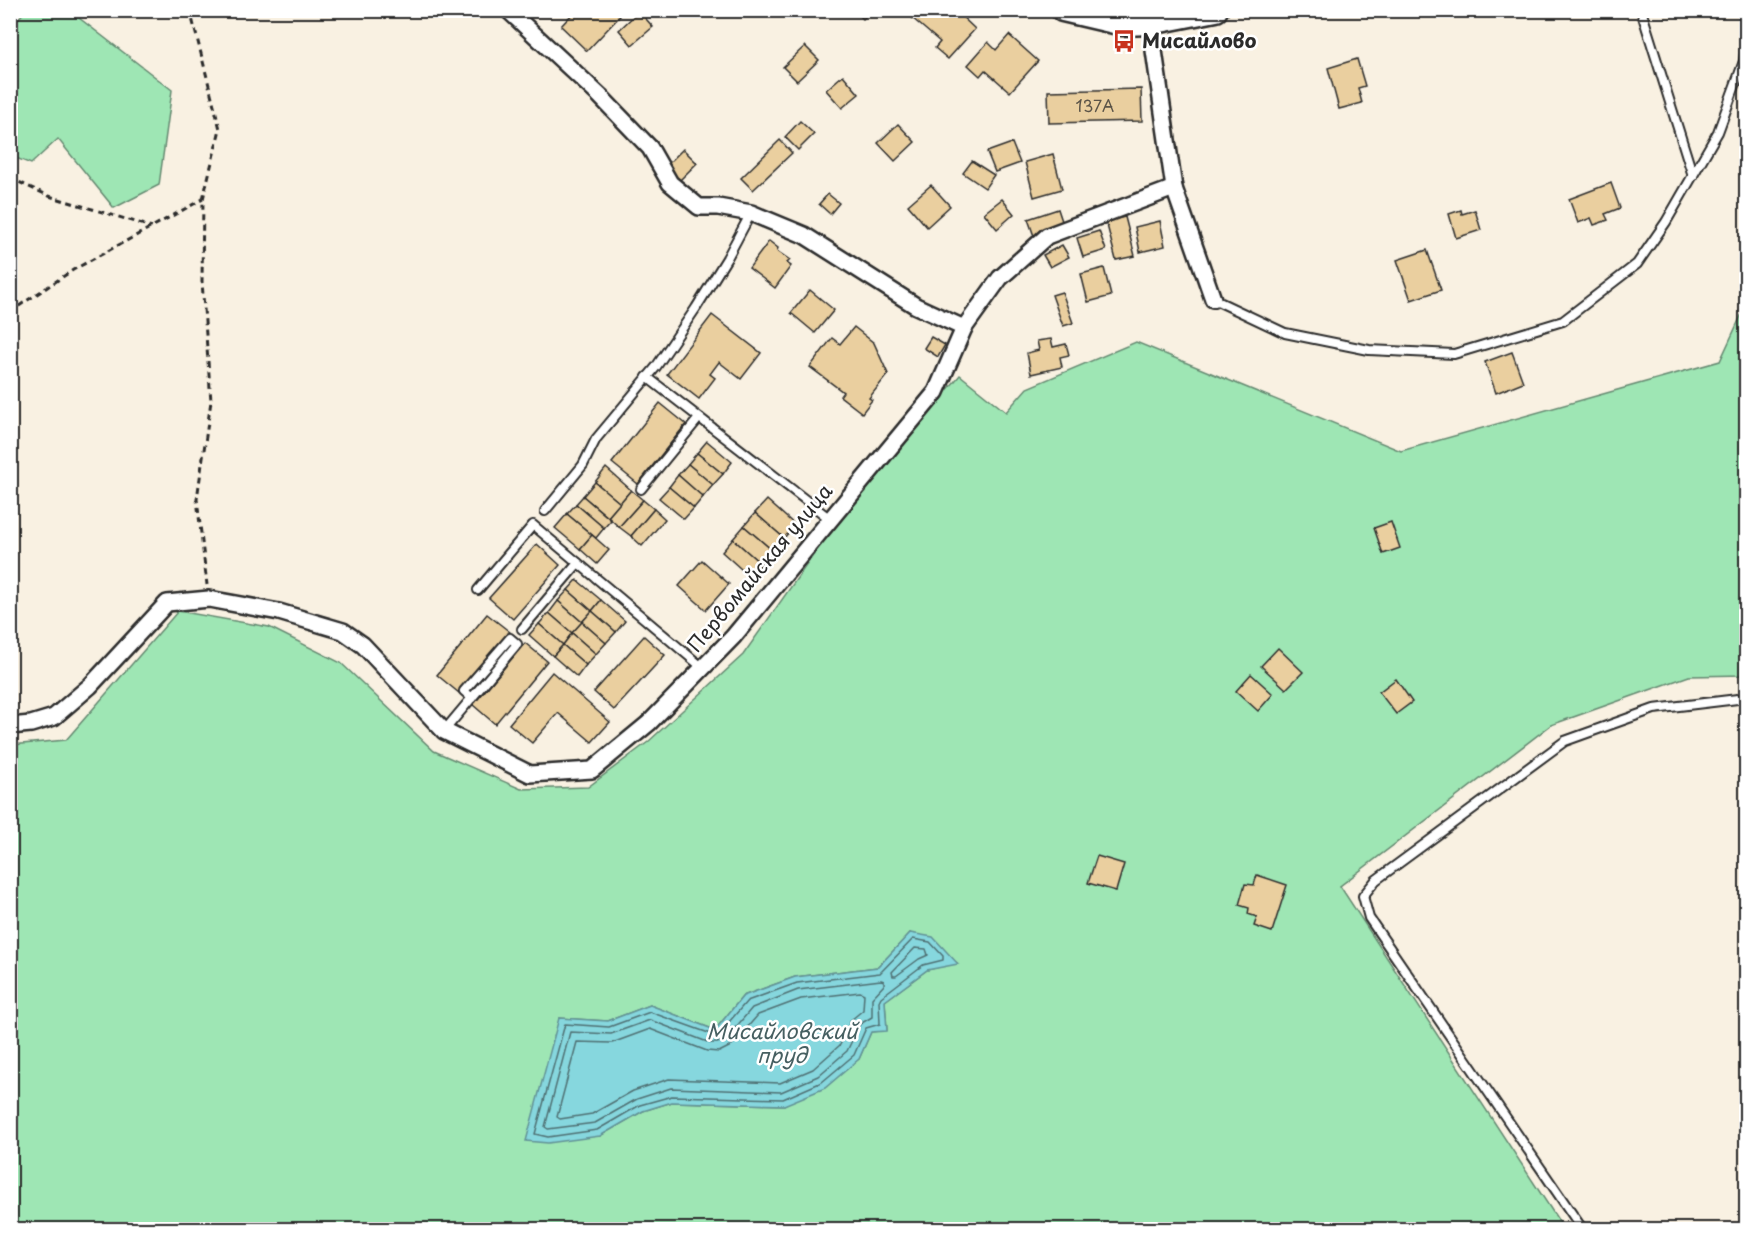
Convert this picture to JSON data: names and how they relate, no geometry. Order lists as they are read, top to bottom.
{
  "streets": {
    "street": ["Первомайская улица"]
  },
  "water": ["Мисайловский пруд"],
  "places": {
    "bus stop": ["Мисайлово"]
  },
  "house_numbers": ["137А"]
}
